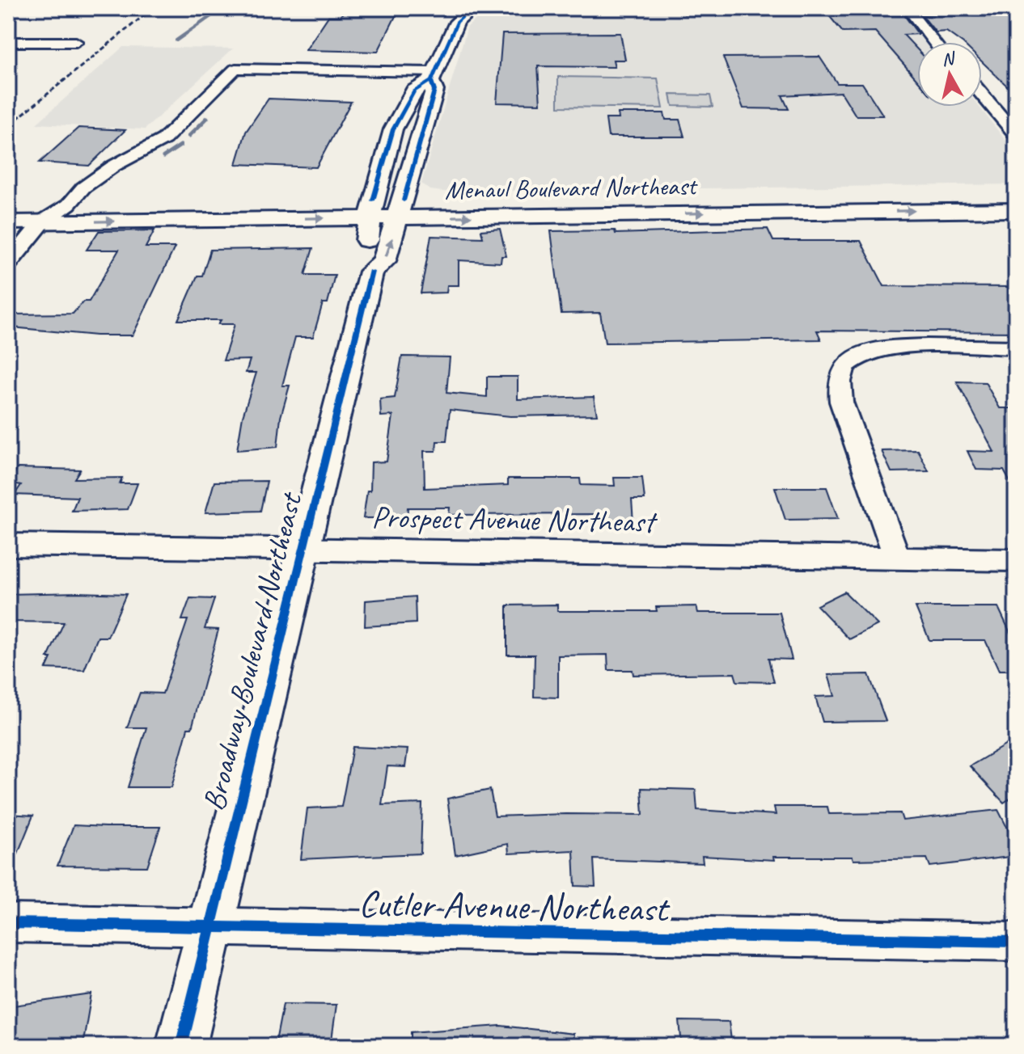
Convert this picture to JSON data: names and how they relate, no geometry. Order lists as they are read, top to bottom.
{
  "streets": {
    "main road": ["Menaul Boulevard Northeast", "Broadway Boulevard Northeast"],
    "street": ["Prospect Avenue Northeast", "Cutler Avenue Northeast"]
  },
  "crossings": [
    ["Menaul Boulevard Northeast", "Broadway Boulevard Northeast"],
    ["Prospect Avenue Northeast", "Broadway Boulevard Northeast"],
    ["Broadway Boulevard Northeast", "Cutler Avenue Northeast"]
  ],
  "north": "top"
}
